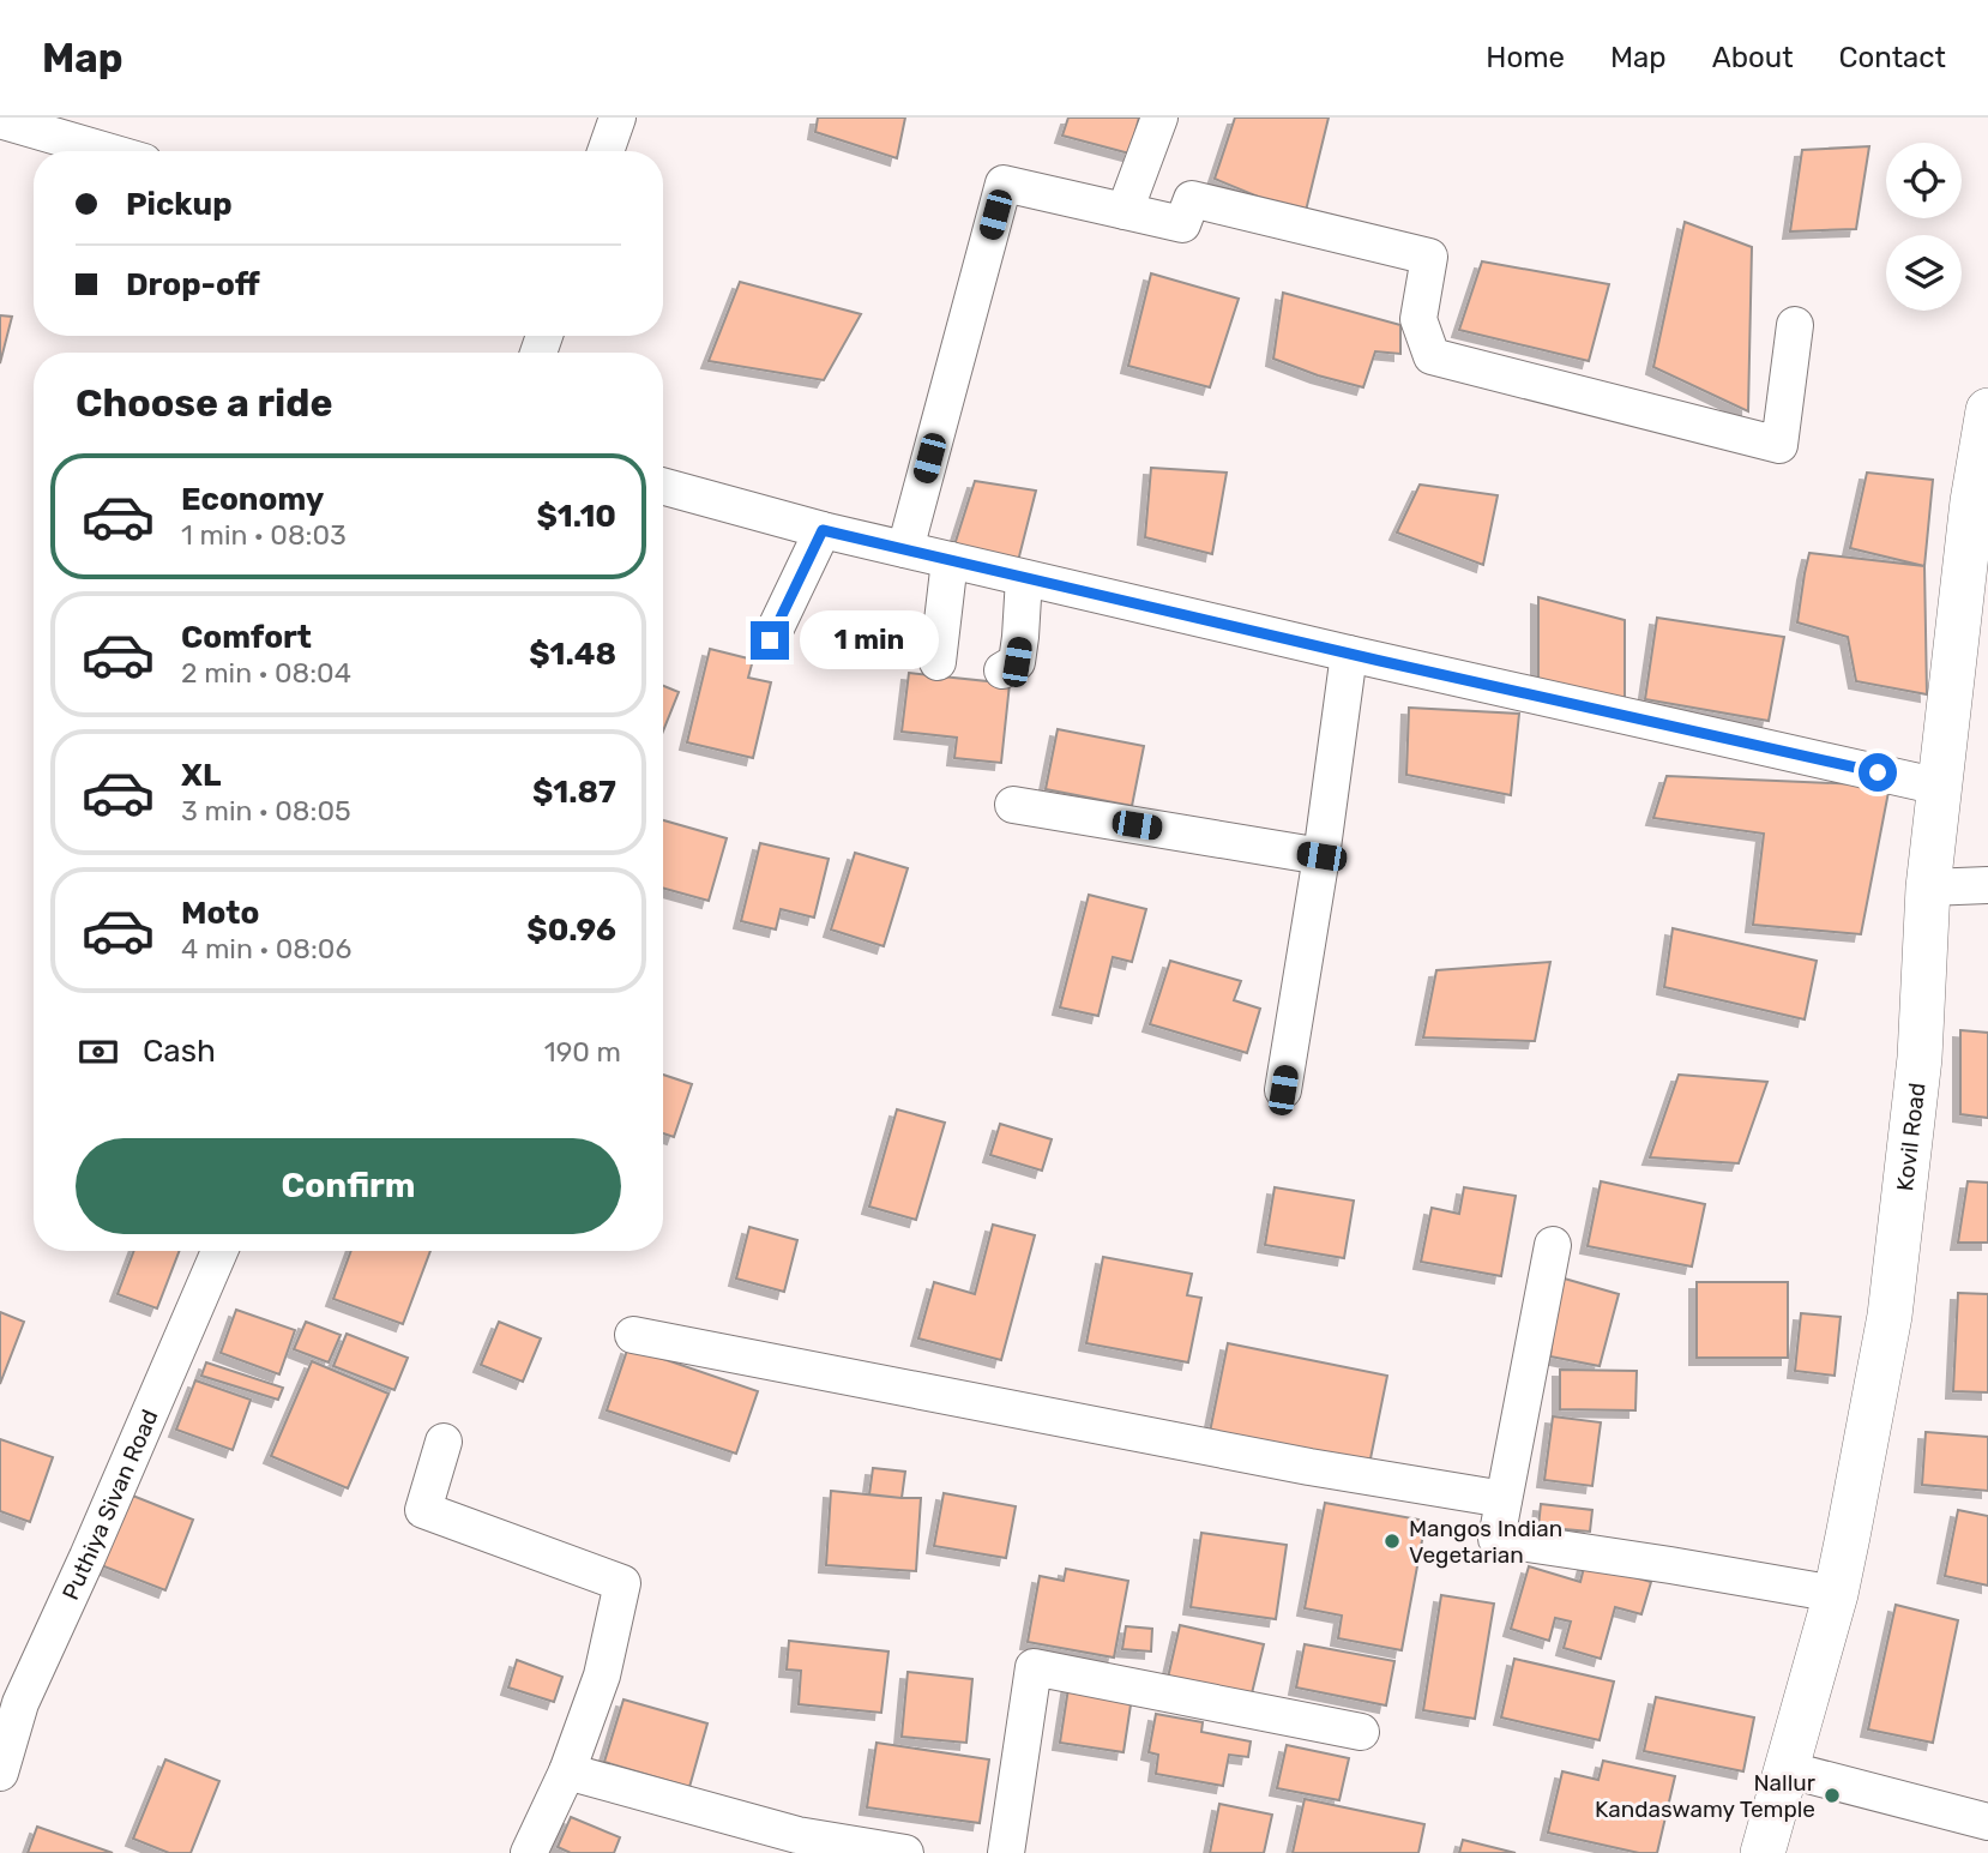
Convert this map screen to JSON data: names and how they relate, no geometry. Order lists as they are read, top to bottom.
{
  "streets": {
    "street": ["Kovil Road", "Puthiya Sivan Road"]
  },
  "places": ["Mangos Indian Vegetarian", "Nallur Kandaswamy Temple"],
  "page": {
    "header": "Map",
    "nav": [
      "Home",
      "Map",
      "About",
      "Contact"
    ],
    "banner": ["Pickup", "Drop-off"],
    "heading": "Choose a ride",
    "list": [
      {
        "name": "Economy",
        "note": "1 min · 08:03",
        "value": "$1.10"
      },
      {
        "name": "Comfort",
        "note": "2 min · 08:04",
        "value": "$1.48"
      },
      {
        "name": "XL",
        "note": "3 min · 08:05",
        "value": "$1.87"
      },
      {
        "name": "Moto",
        "note": "4 min · 08:06",
        "value": "$0.96"
      }
    ],
    "bubble": "1 min",
    "pay": ["Cash", "190 m"],
    "buttons": "Confirm"
  }
}
